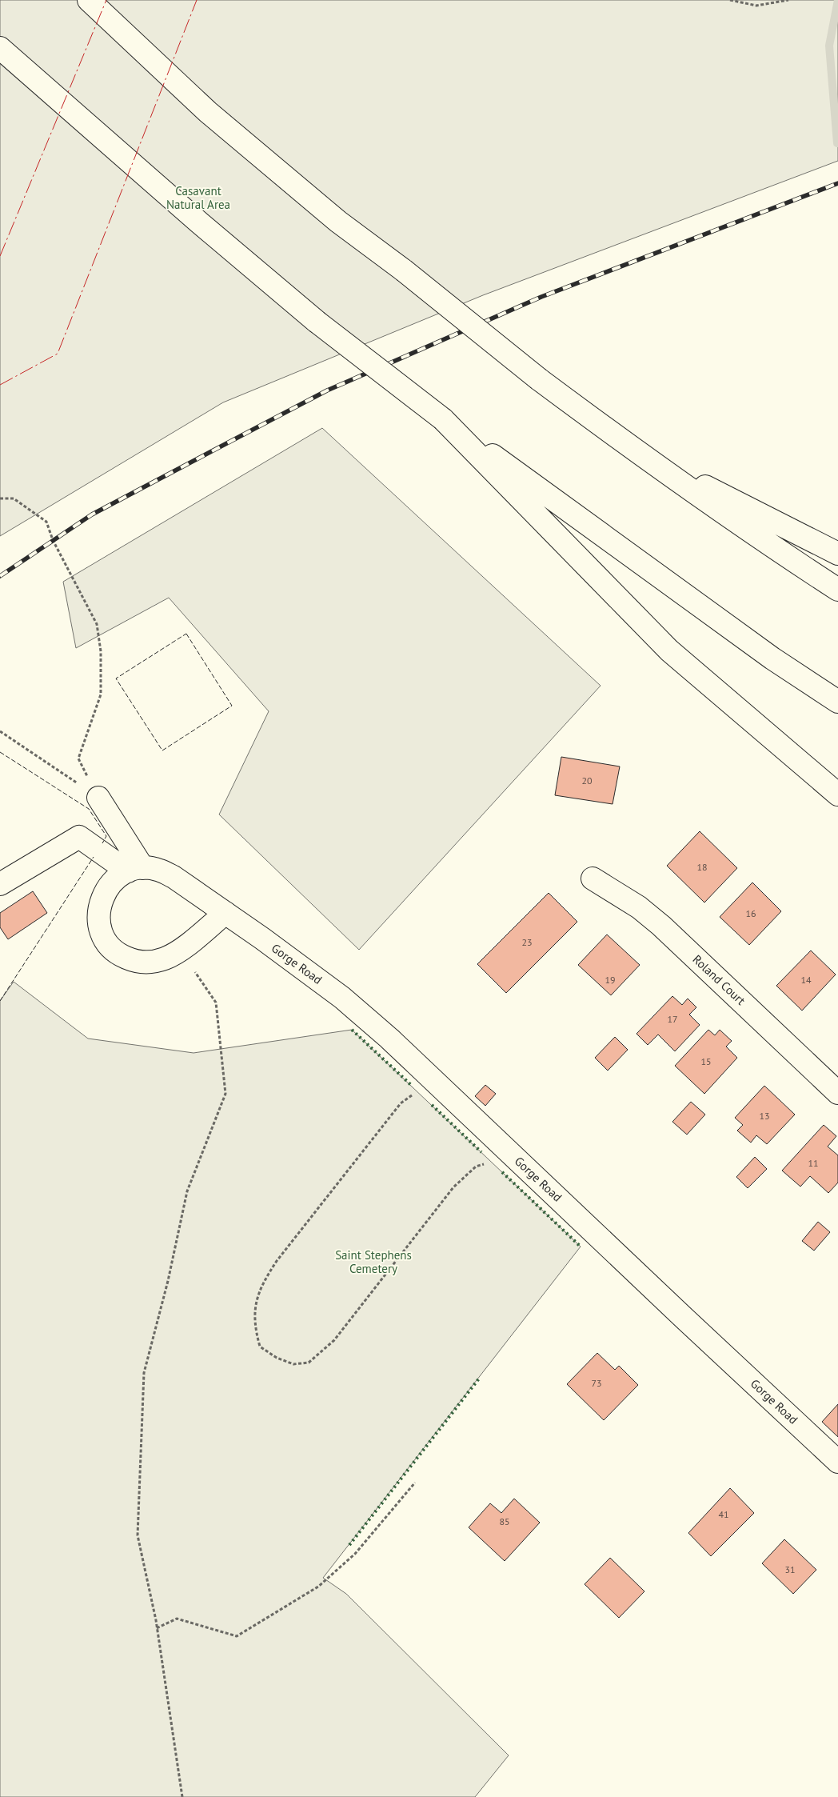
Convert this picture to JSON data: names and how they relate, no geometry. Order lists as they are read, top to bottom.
{
  "streets": {
    "main road": ["Gorge Road", "Roland Court"]
  },
  "parks": ["Casavant Natural Area", "Saint Stephens Cemetery"],
  "house_numbers": [
    "20",
    "18",
    "16",
    "23",
    "19",
    "14",
    "17",
    "15",
    "13",
    "11",
    "73",
    "41",
    "85",
    "31"
  ]
}
